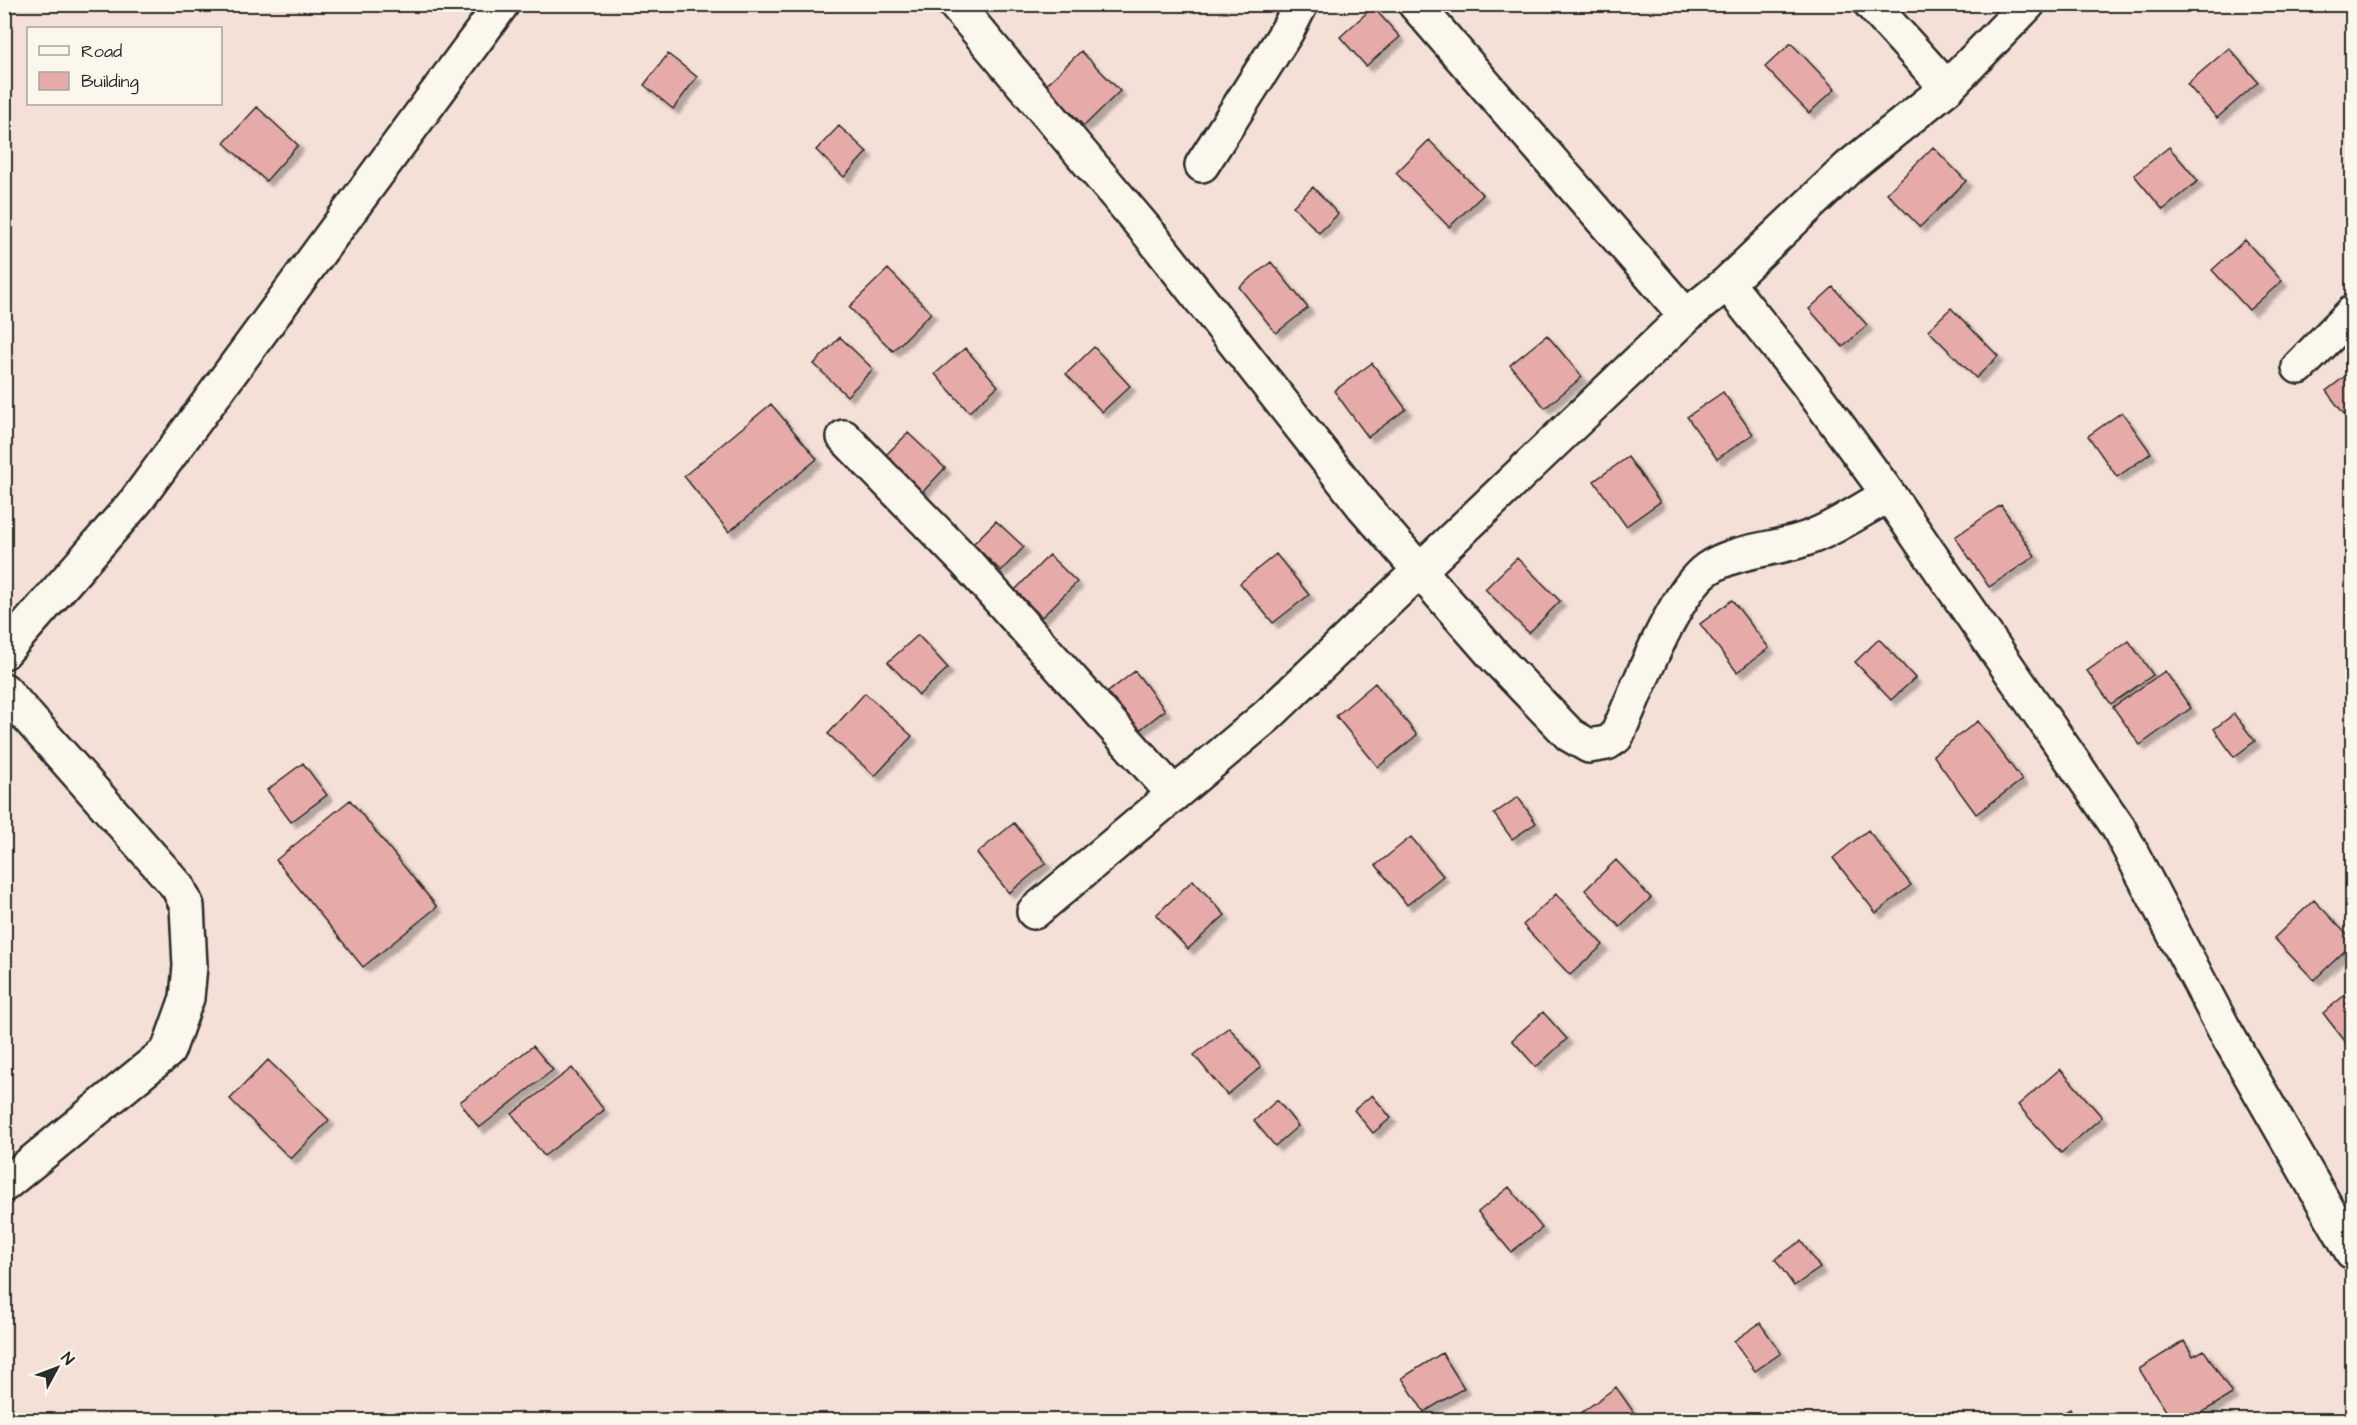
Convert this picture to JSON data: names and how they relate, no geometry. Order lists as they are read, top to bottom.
{
  "legend": ["Road", "Building"],
  "north": "top right"
}
